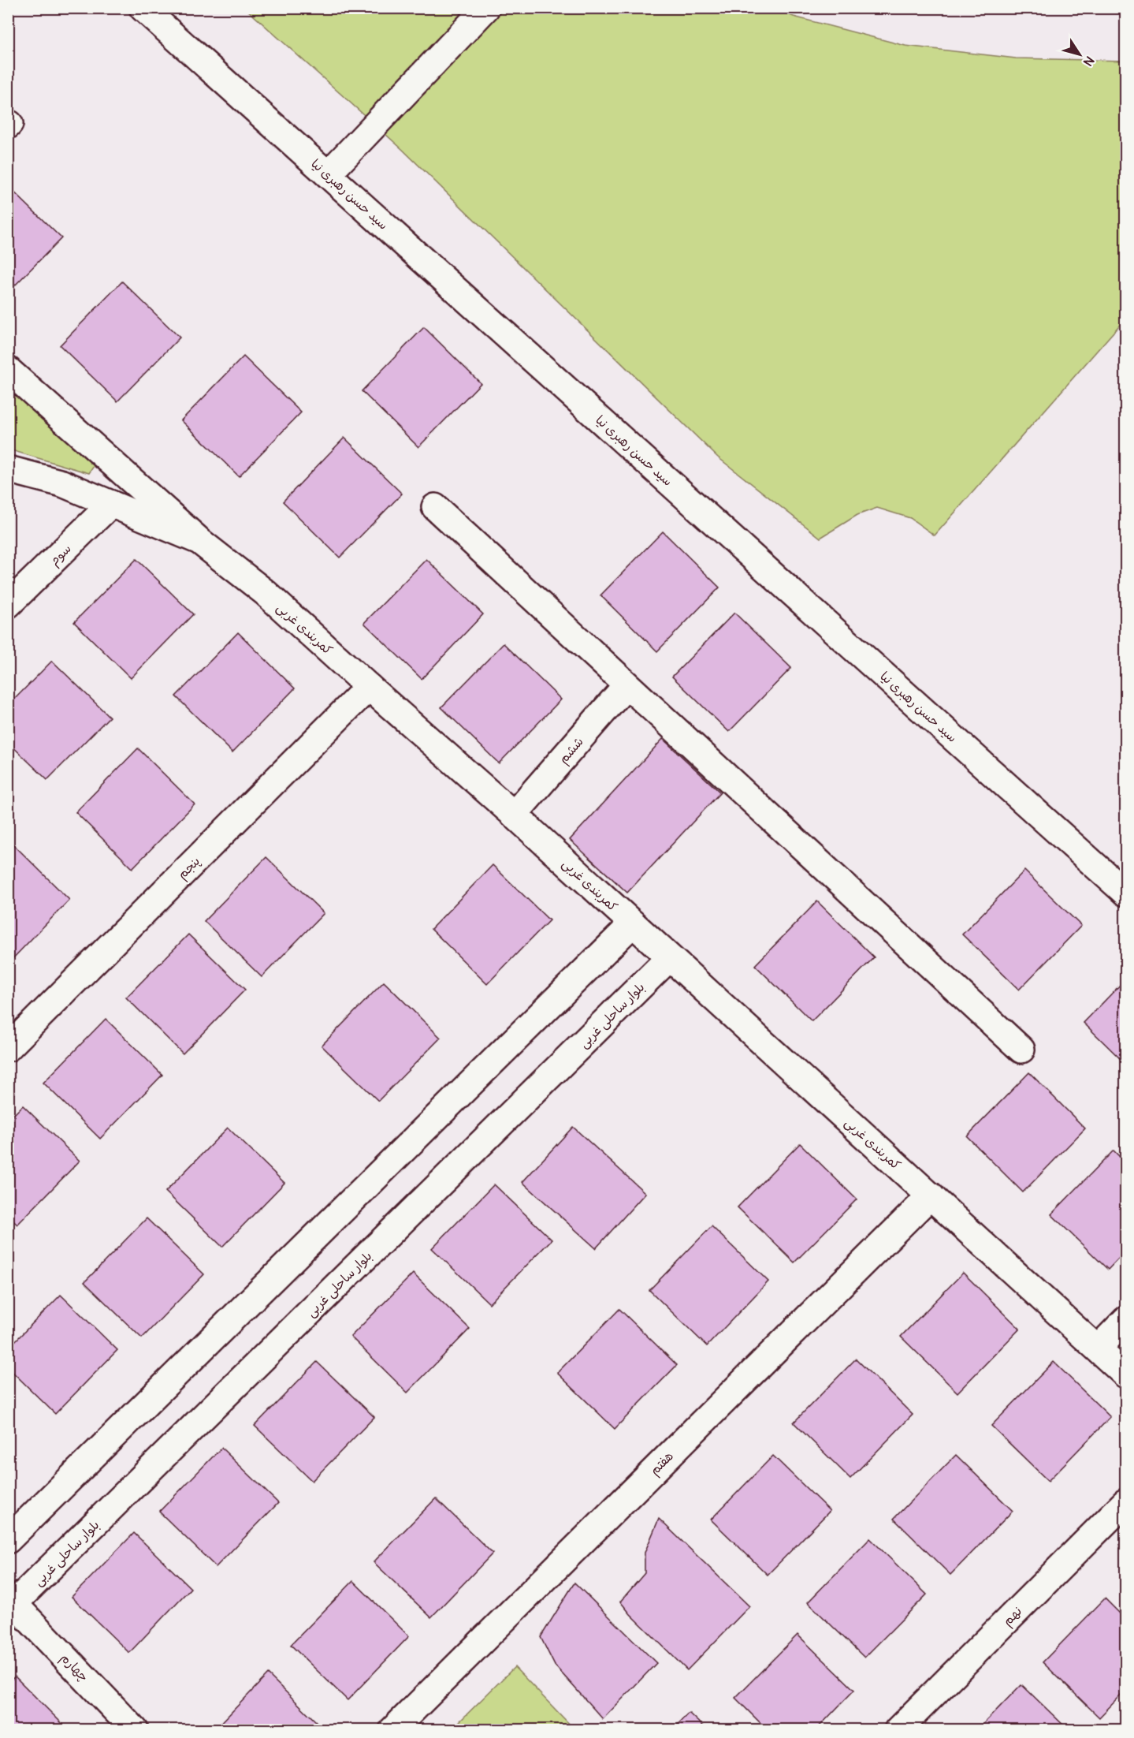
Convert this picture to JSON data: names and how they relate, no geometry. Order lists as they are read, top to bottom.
{
  "streets": {
    "street": [
      "سید حسن رهبری نیا",
      "سوم",
      "کمربندی غربی",
      "ششم",
      "پنجم",
      "بلوار ساحلی غربی",
      "هفتم",
      "نهم",
      "چهارم"
    ]
  },
  "crossings": [
    ["سوم", "کمربندی غربی"],
    ["کمربندی غربی", "ششم"],
    ["کمربندی غربی", "پنجم"],
    ["کمربندی غربی", "بلوار ساحلی غربی"],
    ["کمربندی غربی", "هفتم"],
    ["بلوار ساحلی غربی", "چهارم"]
  ],
  "north": "bottom right"
}
